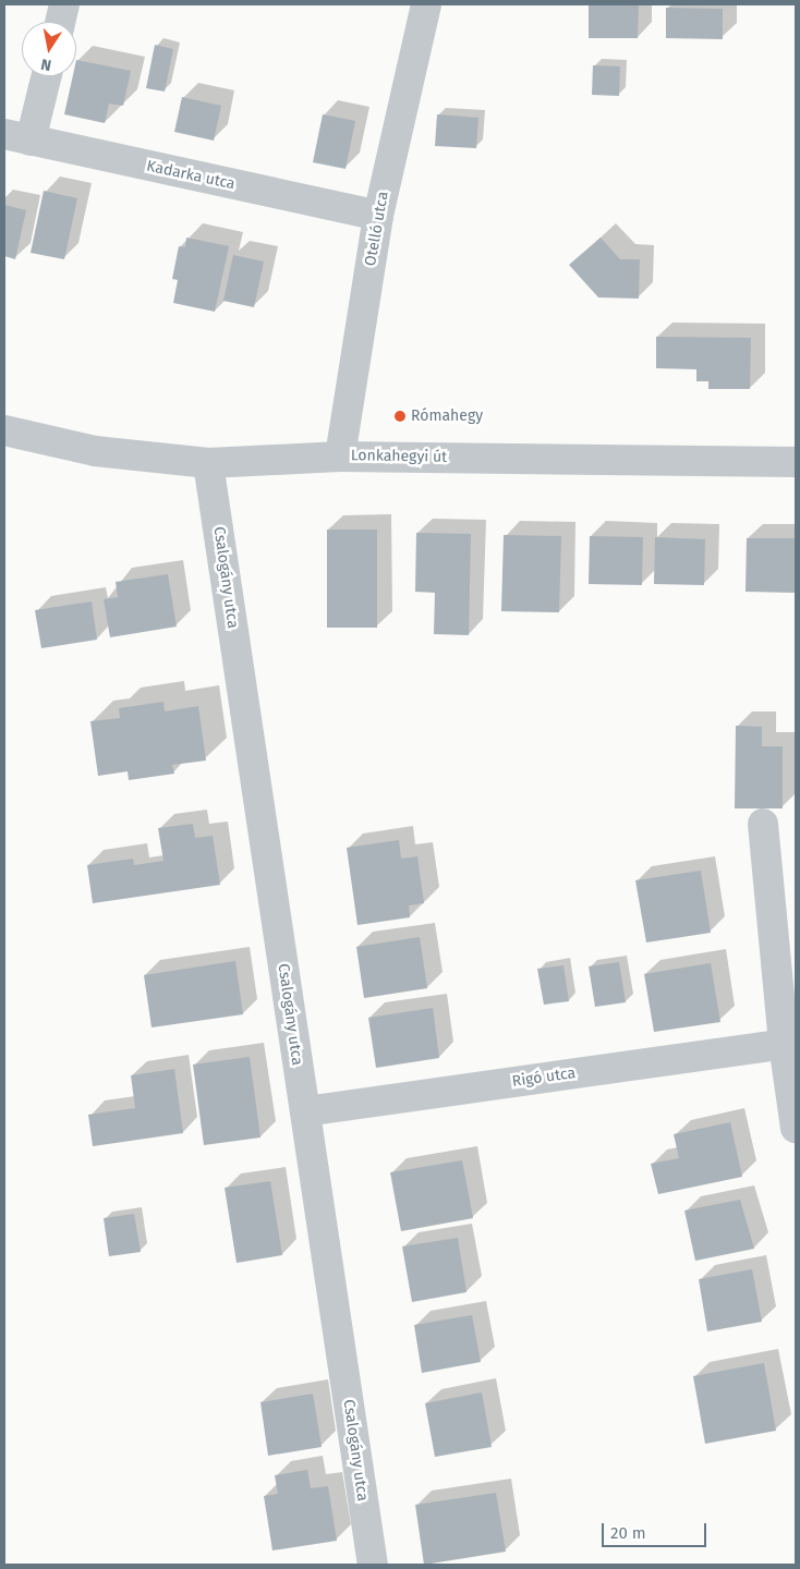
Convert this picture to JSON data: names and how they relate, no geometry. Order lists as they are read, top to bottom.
{
  "streets": {
    "street": [
      "Kadarka utca",
      "Otelló utca",
      "Lonkahegyi út",
      "Csalogány utca",
      "Rigó utca"
    ]
  },
  "crossings": [
    ["Kadarka utca", "Otelló utca"],
    ["Otelló utca", "Lonkahegyi út"],
    ["Lonkahegyi út", "Csalogány utca"],
    ["Csalogány utca", "Rigó utca"]
  ],
  "places": ["Rómahegy"],
  "scale_bar": "20 m",
  "north": "bottom"
}
